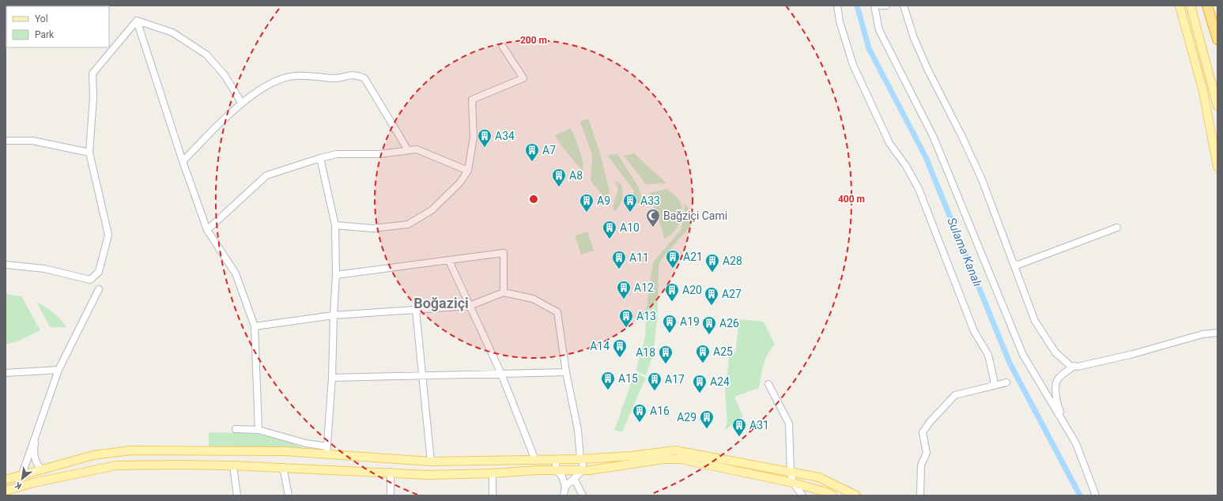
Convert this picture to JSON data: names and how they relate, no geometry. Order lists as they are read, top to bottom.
{
  "districts": ["Boğaziçi"],
  "water": ["Sulama Kanalı"],
  "places": {
    "building": [
      "A34",
      "A7",
      "A8",
      "A9",
      "A33",
      "A10",
      "A21",
      "A11",
      "A28",
      "A12",
      "A20",
      "A27",
      "A13",
      "A19",
      "A26",
      "A14",
      "A25",
      "A18",
      "A15",
      "A17",
      "A24",
      "A16",
      "A29",
      "A31"
    ],
    "mosque": ["Bağziçi Cami"]
  },
  "legend": ["Yol", "Park"],
  "north": "bottom left",
  "rings": ["200 m", "400 m"]
}
